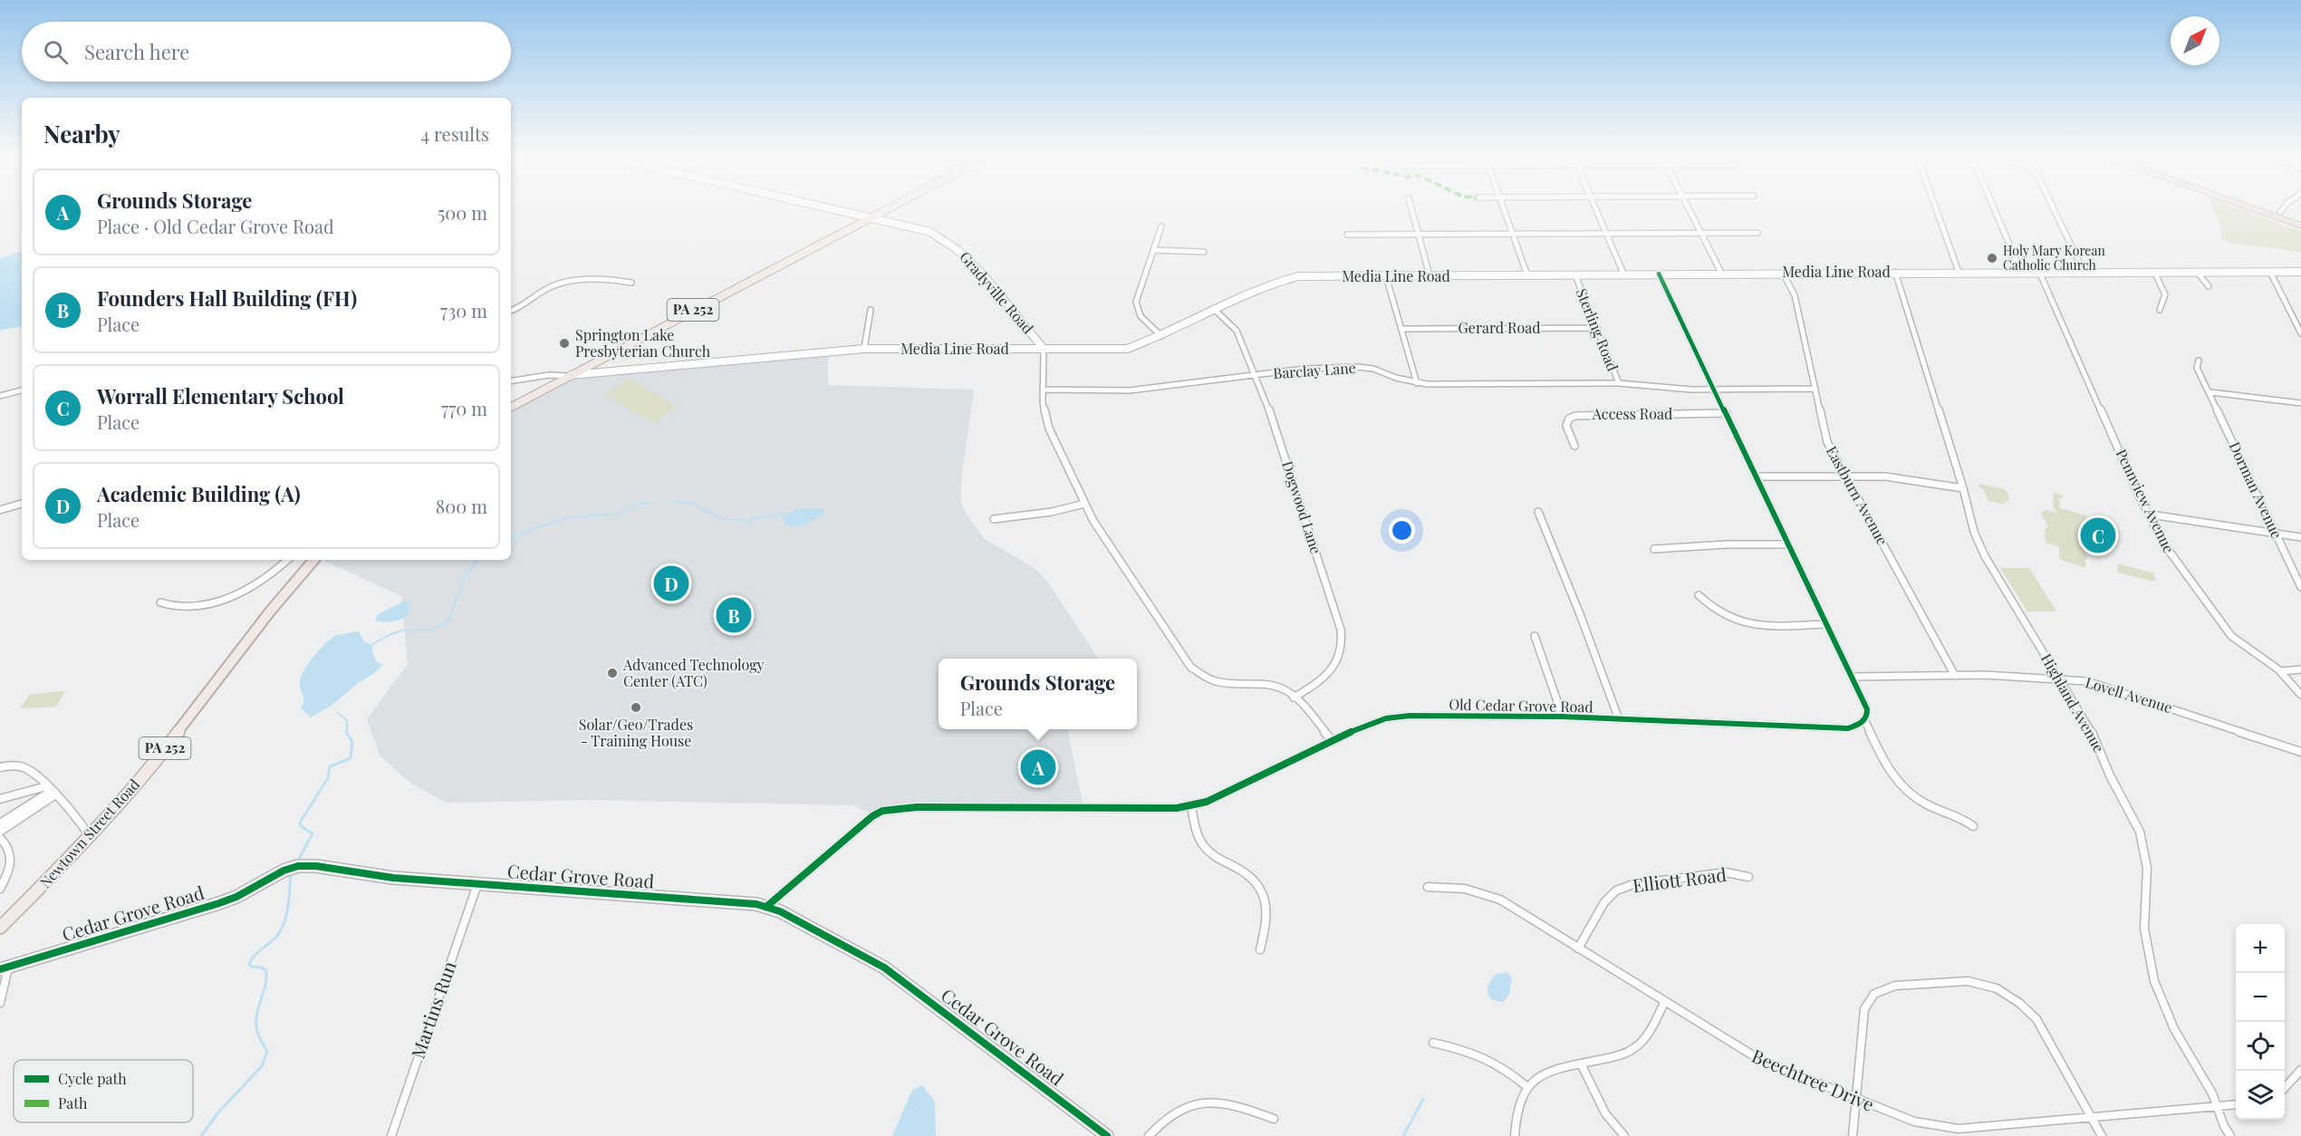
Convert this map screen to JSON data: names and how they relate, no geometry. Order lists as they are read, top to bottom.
{
  "streets": {
    "main road": [
      "Media Line Road",
      "Gradyville Road",
      "PA 252",
      "Newtown Street Road",
      "Cedar Grove Road"
    ],
    "street": [
      "Gerard Road",
      "Sterling Road",
      "Barclay Lane",
      "Access Road",
      "Dorman Avenue",
      "Eastburn Avenue",
      "Pennview Avenue",
      "Dogwood Lane",
      "Lovell Avenue",
      "Highland Avenue",
      "Old Cedar Grove Road",
      "Elliott Road",
      "Martins Run",
      "Beechtree Drive"
    ]
  },
  "crossings": [
    ["Media Line Road", "Gradyville Road"],
    ["Media Line Road", "PA 252"],
    ["Media Line Road", "Sterling Road"],
    ["Media Line Road", "Eastburn Avenue"],
    ["Media Line Road", "Pennview Avenue"],
    ["Media Line Road", "Dogwood Lane"],
    ["Media Line Road", "Highland Avenue"],
    ["Gradyville Road", "PA 252"],
    ["Gradyville Road", "Barclay Lane"],
    ["Gradyville Road", "Dogwood Lane"],
    ["Gradyville Road", "Old Cedar Grove Road"],
    ["Gerard Road", "Sterling Road"],
    ["Sterling Road", "Barclay Lane"],
    ["Barclay Lane", "Eastburn Avenue"],
    ["Barclay Lane", "Dogwood Lane"],
    ["Eastburn Avenue", "Lovell Avenue"],
    ["Lovell Avenue", "Highland Avenue"],
    ["Highland Avenue", "Beechtree Drive"],
    ["Old Cedar Grove Road", "Cedar Grove Road"],
    ["Cedar Grove Road", "Martins Run"],
    ["Elliott Road", "Beechtree Drive"]
  ],
  "places": [
    "Holy Mary Korean Catholic Church",
    "Springton Lake Presbyterian Church",
    "Advanced Technology Center (ATC)",
    "Solar/Geo/Trades - Training House"
  ],
  "legend": ["Cycle path", "Path"],
  "north": "top right",
  "page": {
    "search": "Search here",
    "heading": ["Nearby", "4 results"],
    "list": [
      {
        "mark": "A",
        "name": "Grounds Storage",
        "note": "Place · Old Cedar Grove Road",
        "value": "500 m"
      },
      {
        "mark": "B",
        "name": "Founders Hall Building (FH)",
        "note": "Place",
        "value": "730 m"
      },
      {
        "mark": "C",
        "name": "Worrall Elementary School",
        "note": "Place",
        "value": "770 m"
      },
      {
        "mark": "D",
        "name": "Academic Building (A)",
        "note": "Place",
        "value": "800 m"
      }
    ],
    "pins": [
      "C",
      "D",
      "B",
      "A"
    ],
    "popup": ["Grounds Storage", "Place"],
    "map_buttons": ["+", "−"]
  }
}
